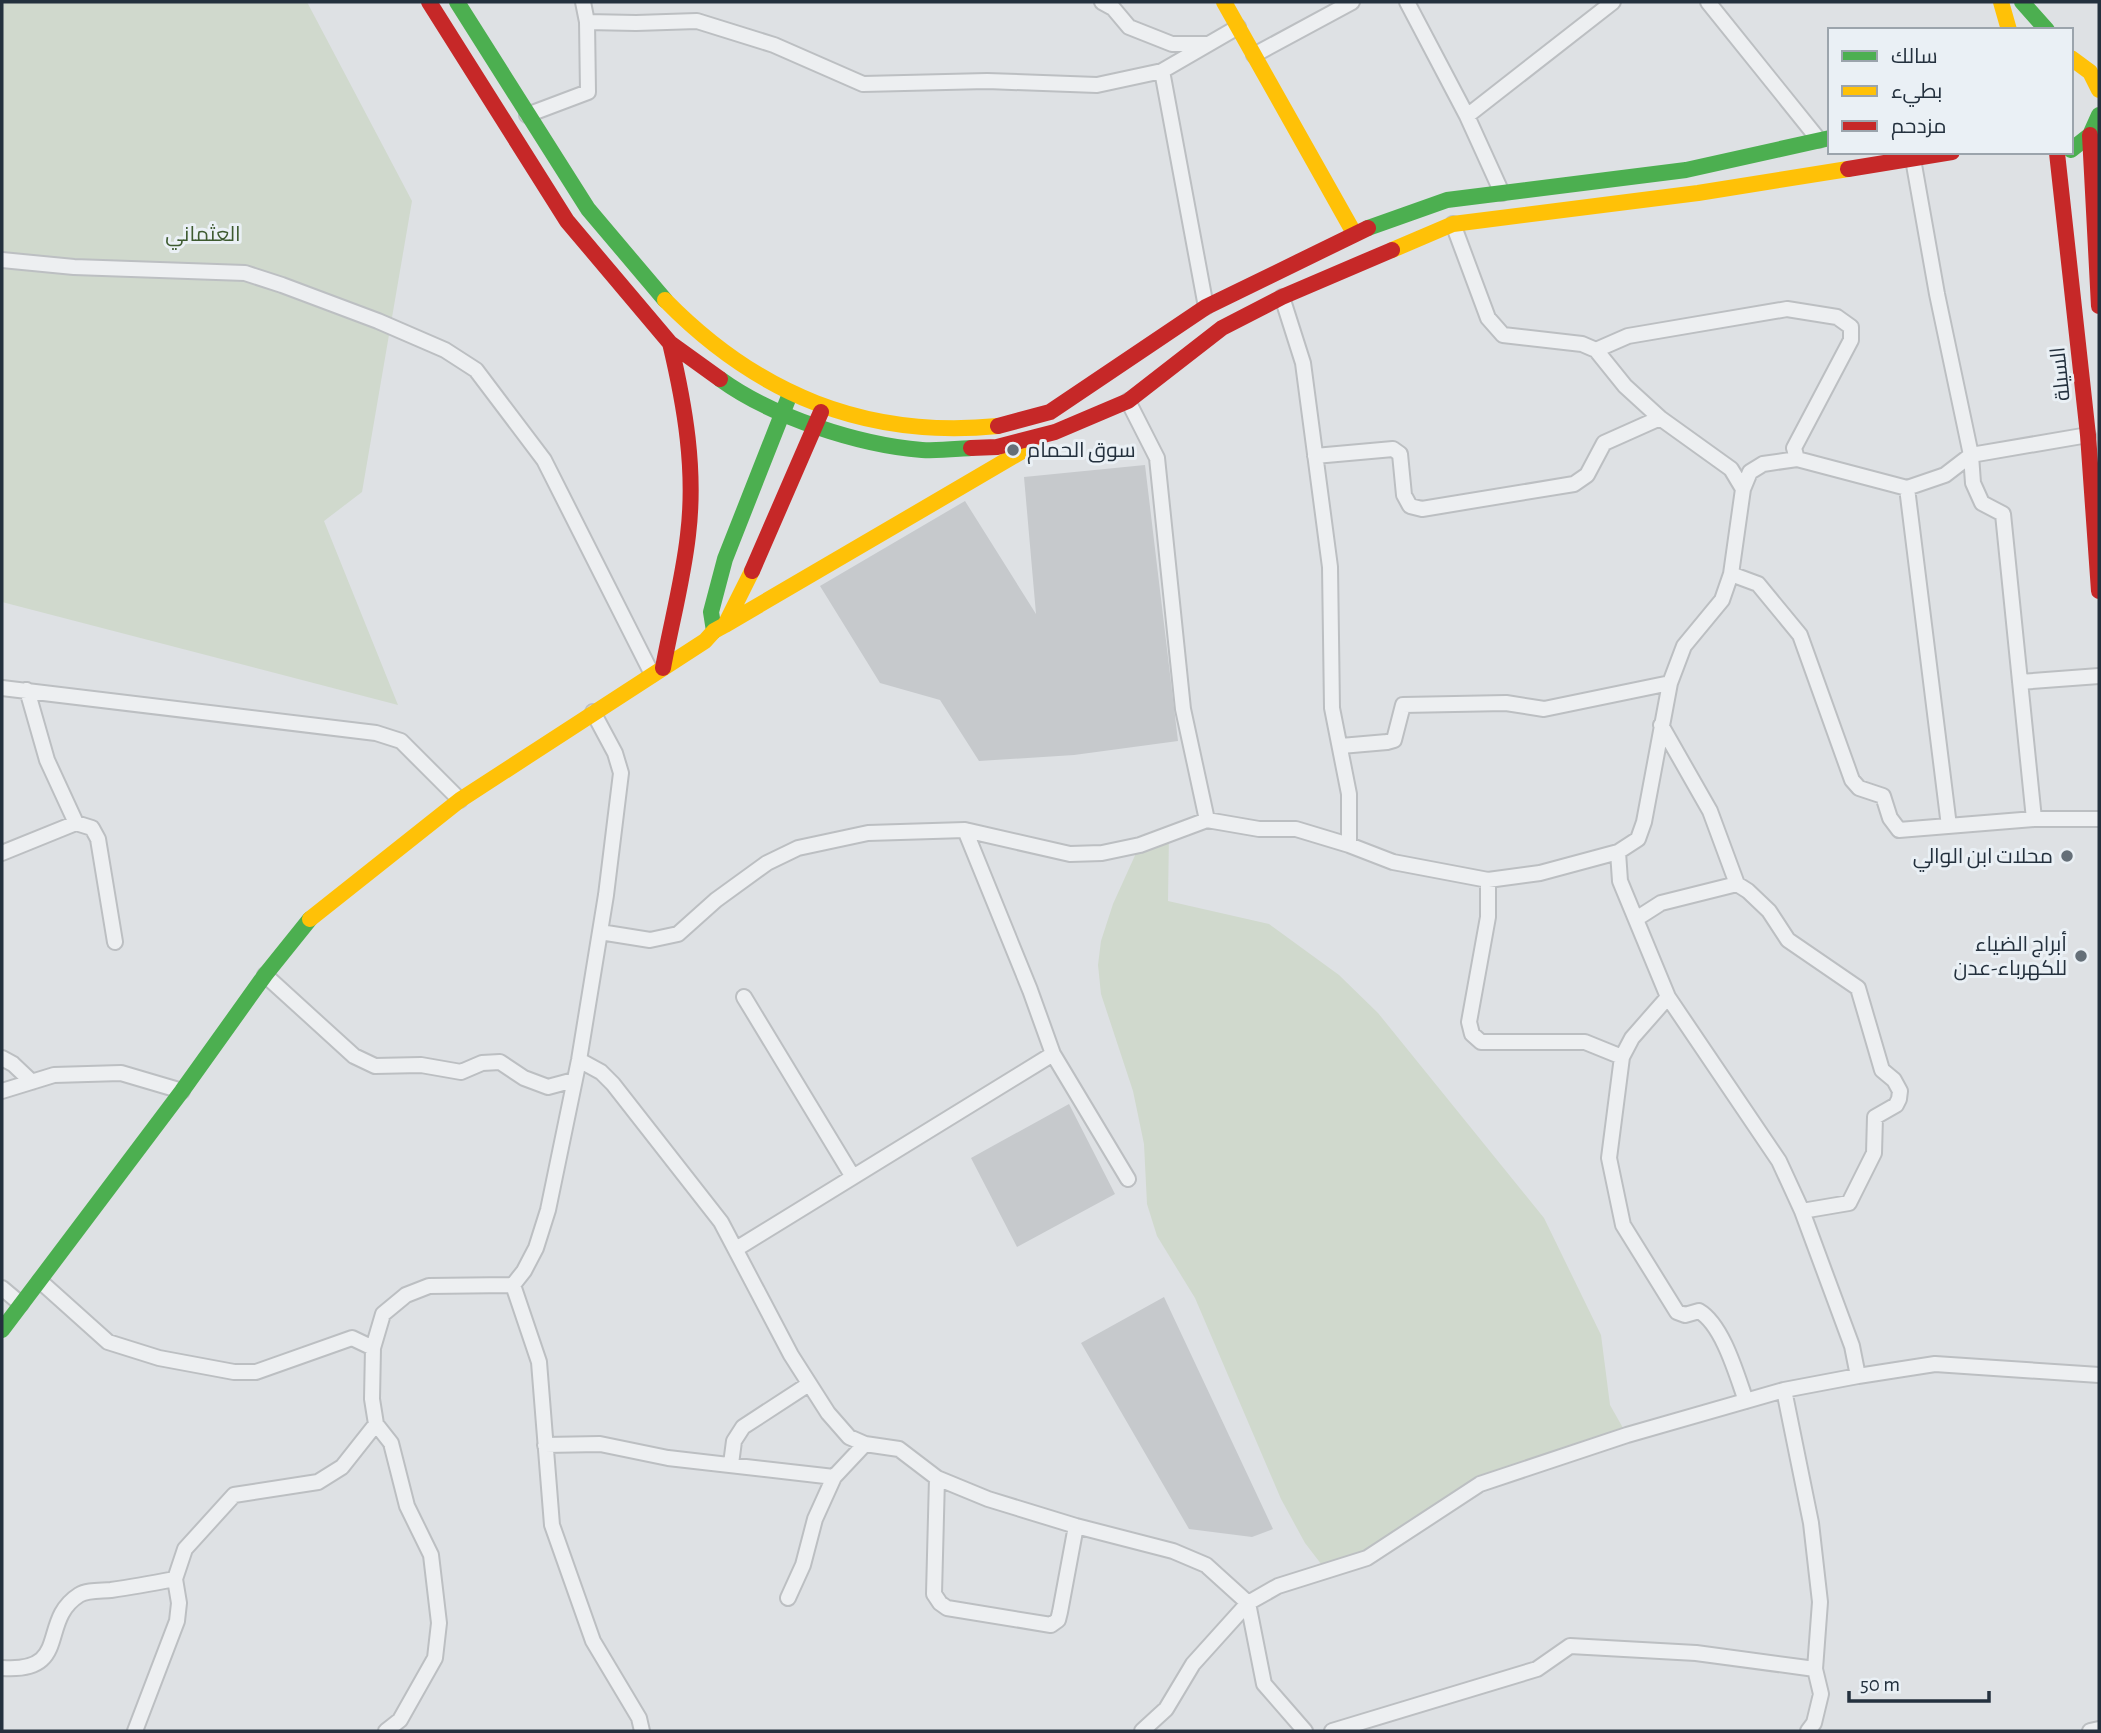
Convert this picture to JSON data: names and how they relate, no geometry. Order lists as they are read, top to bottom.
{
  "streets": {
    "main road": ["السيلة"]
  },
  "parks": ["العثماني"],
  "places": ["سوق الحمام", "محلات ابن الوالي", "أبراج الضياء للكهرباء-عدن"],
  "legend": ["سالك", "بطيء", "مزدحم"],
  "scale_bar": "50 m"
}
